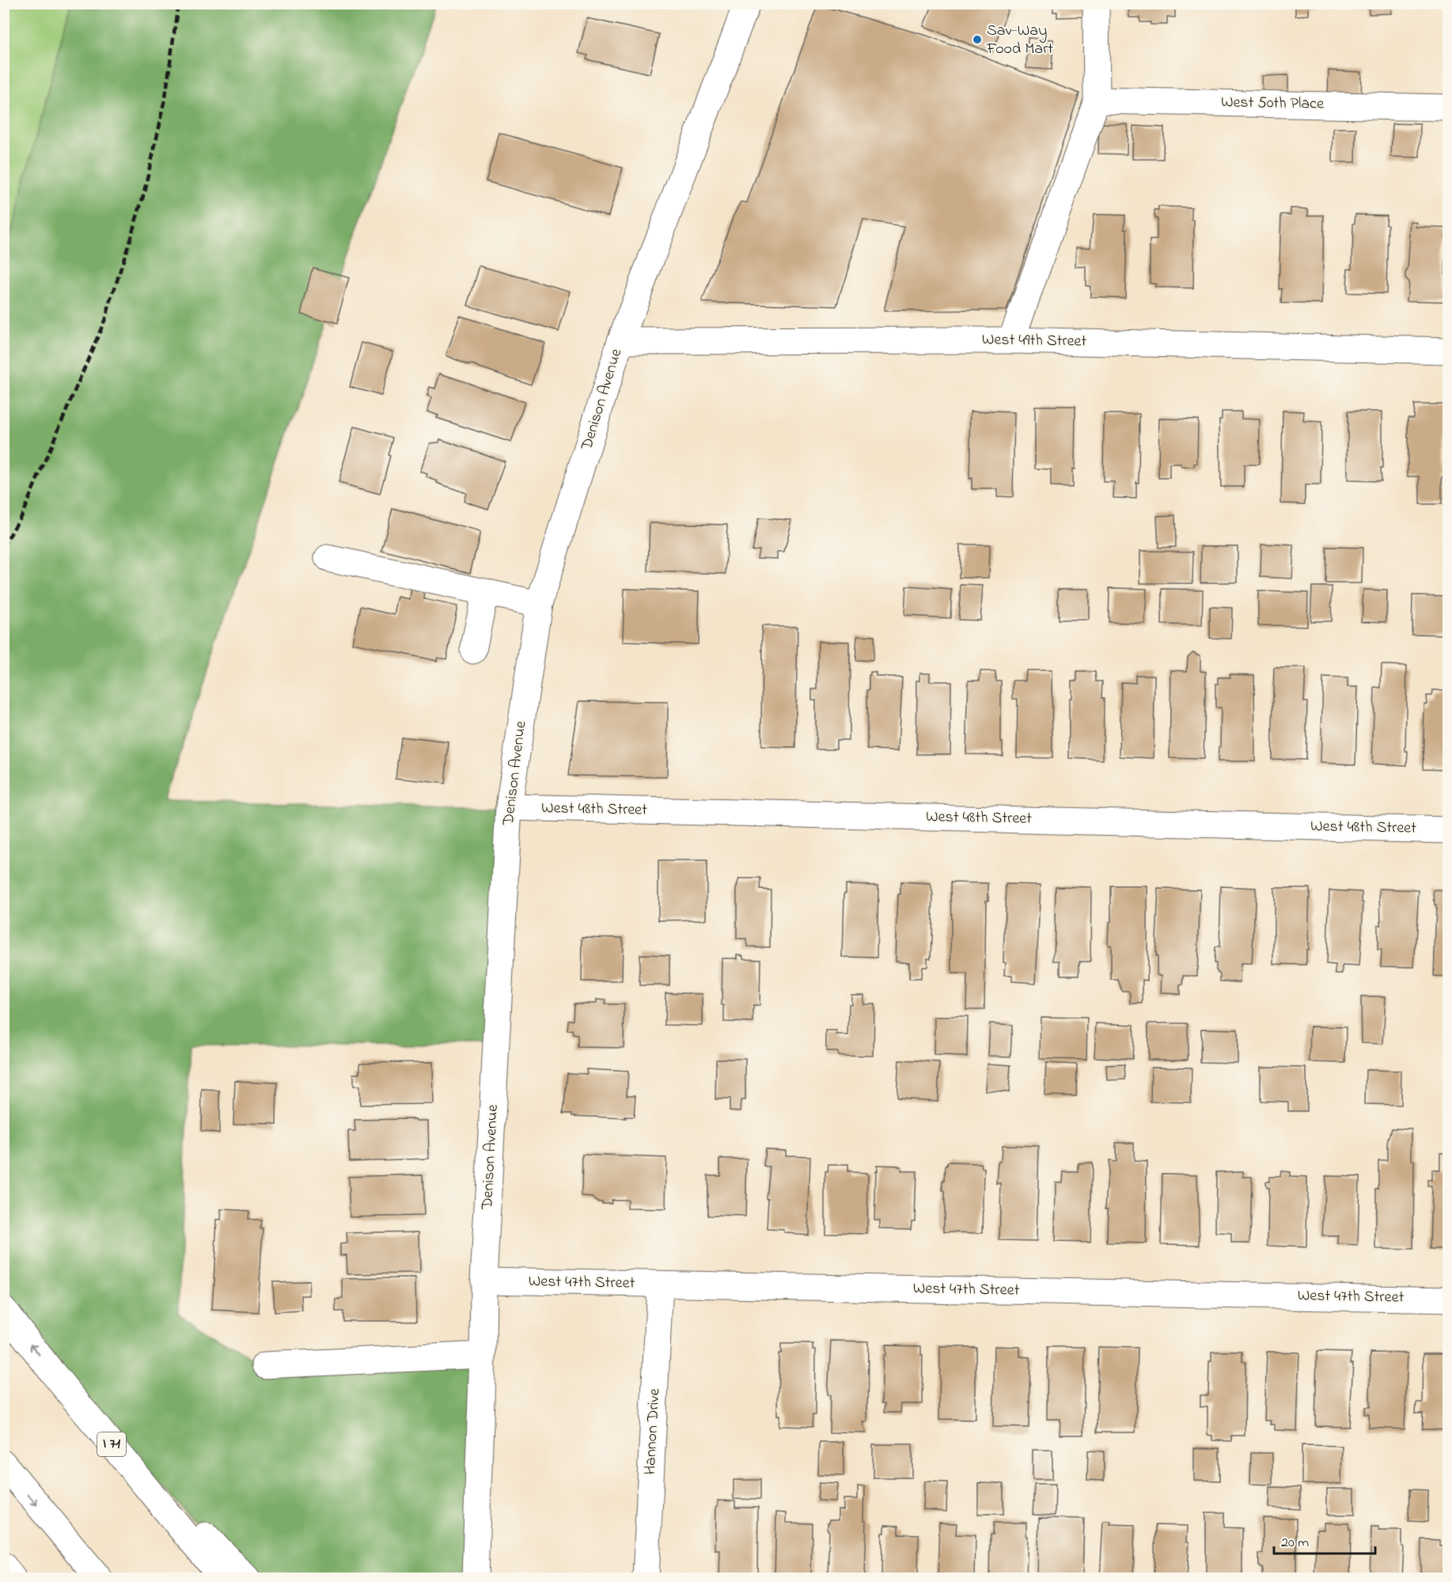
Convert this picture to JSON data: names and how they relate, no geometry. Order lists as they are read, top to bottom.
{
  "streets": {
    "main road": [
      "West 50th Place",
      "West 49th Street",
      "Denison Avenue",
      "West 48th Street",
      "West 47th Street",
      "Hannon Drive",
      "I 71"
    ]
  },
  "crossings": [
    ["West 49th Street", "Denison Avenue"],
    ["Denison Avenue", "West 48th Street"],
    ["Denison Avenue", "West 47th Street"],
    ["West 47th Street", "Hannon Drive"]
  ],
  "places": ["Sav-Way Food Mart"],
  "scale_bar": "20 m"
}
